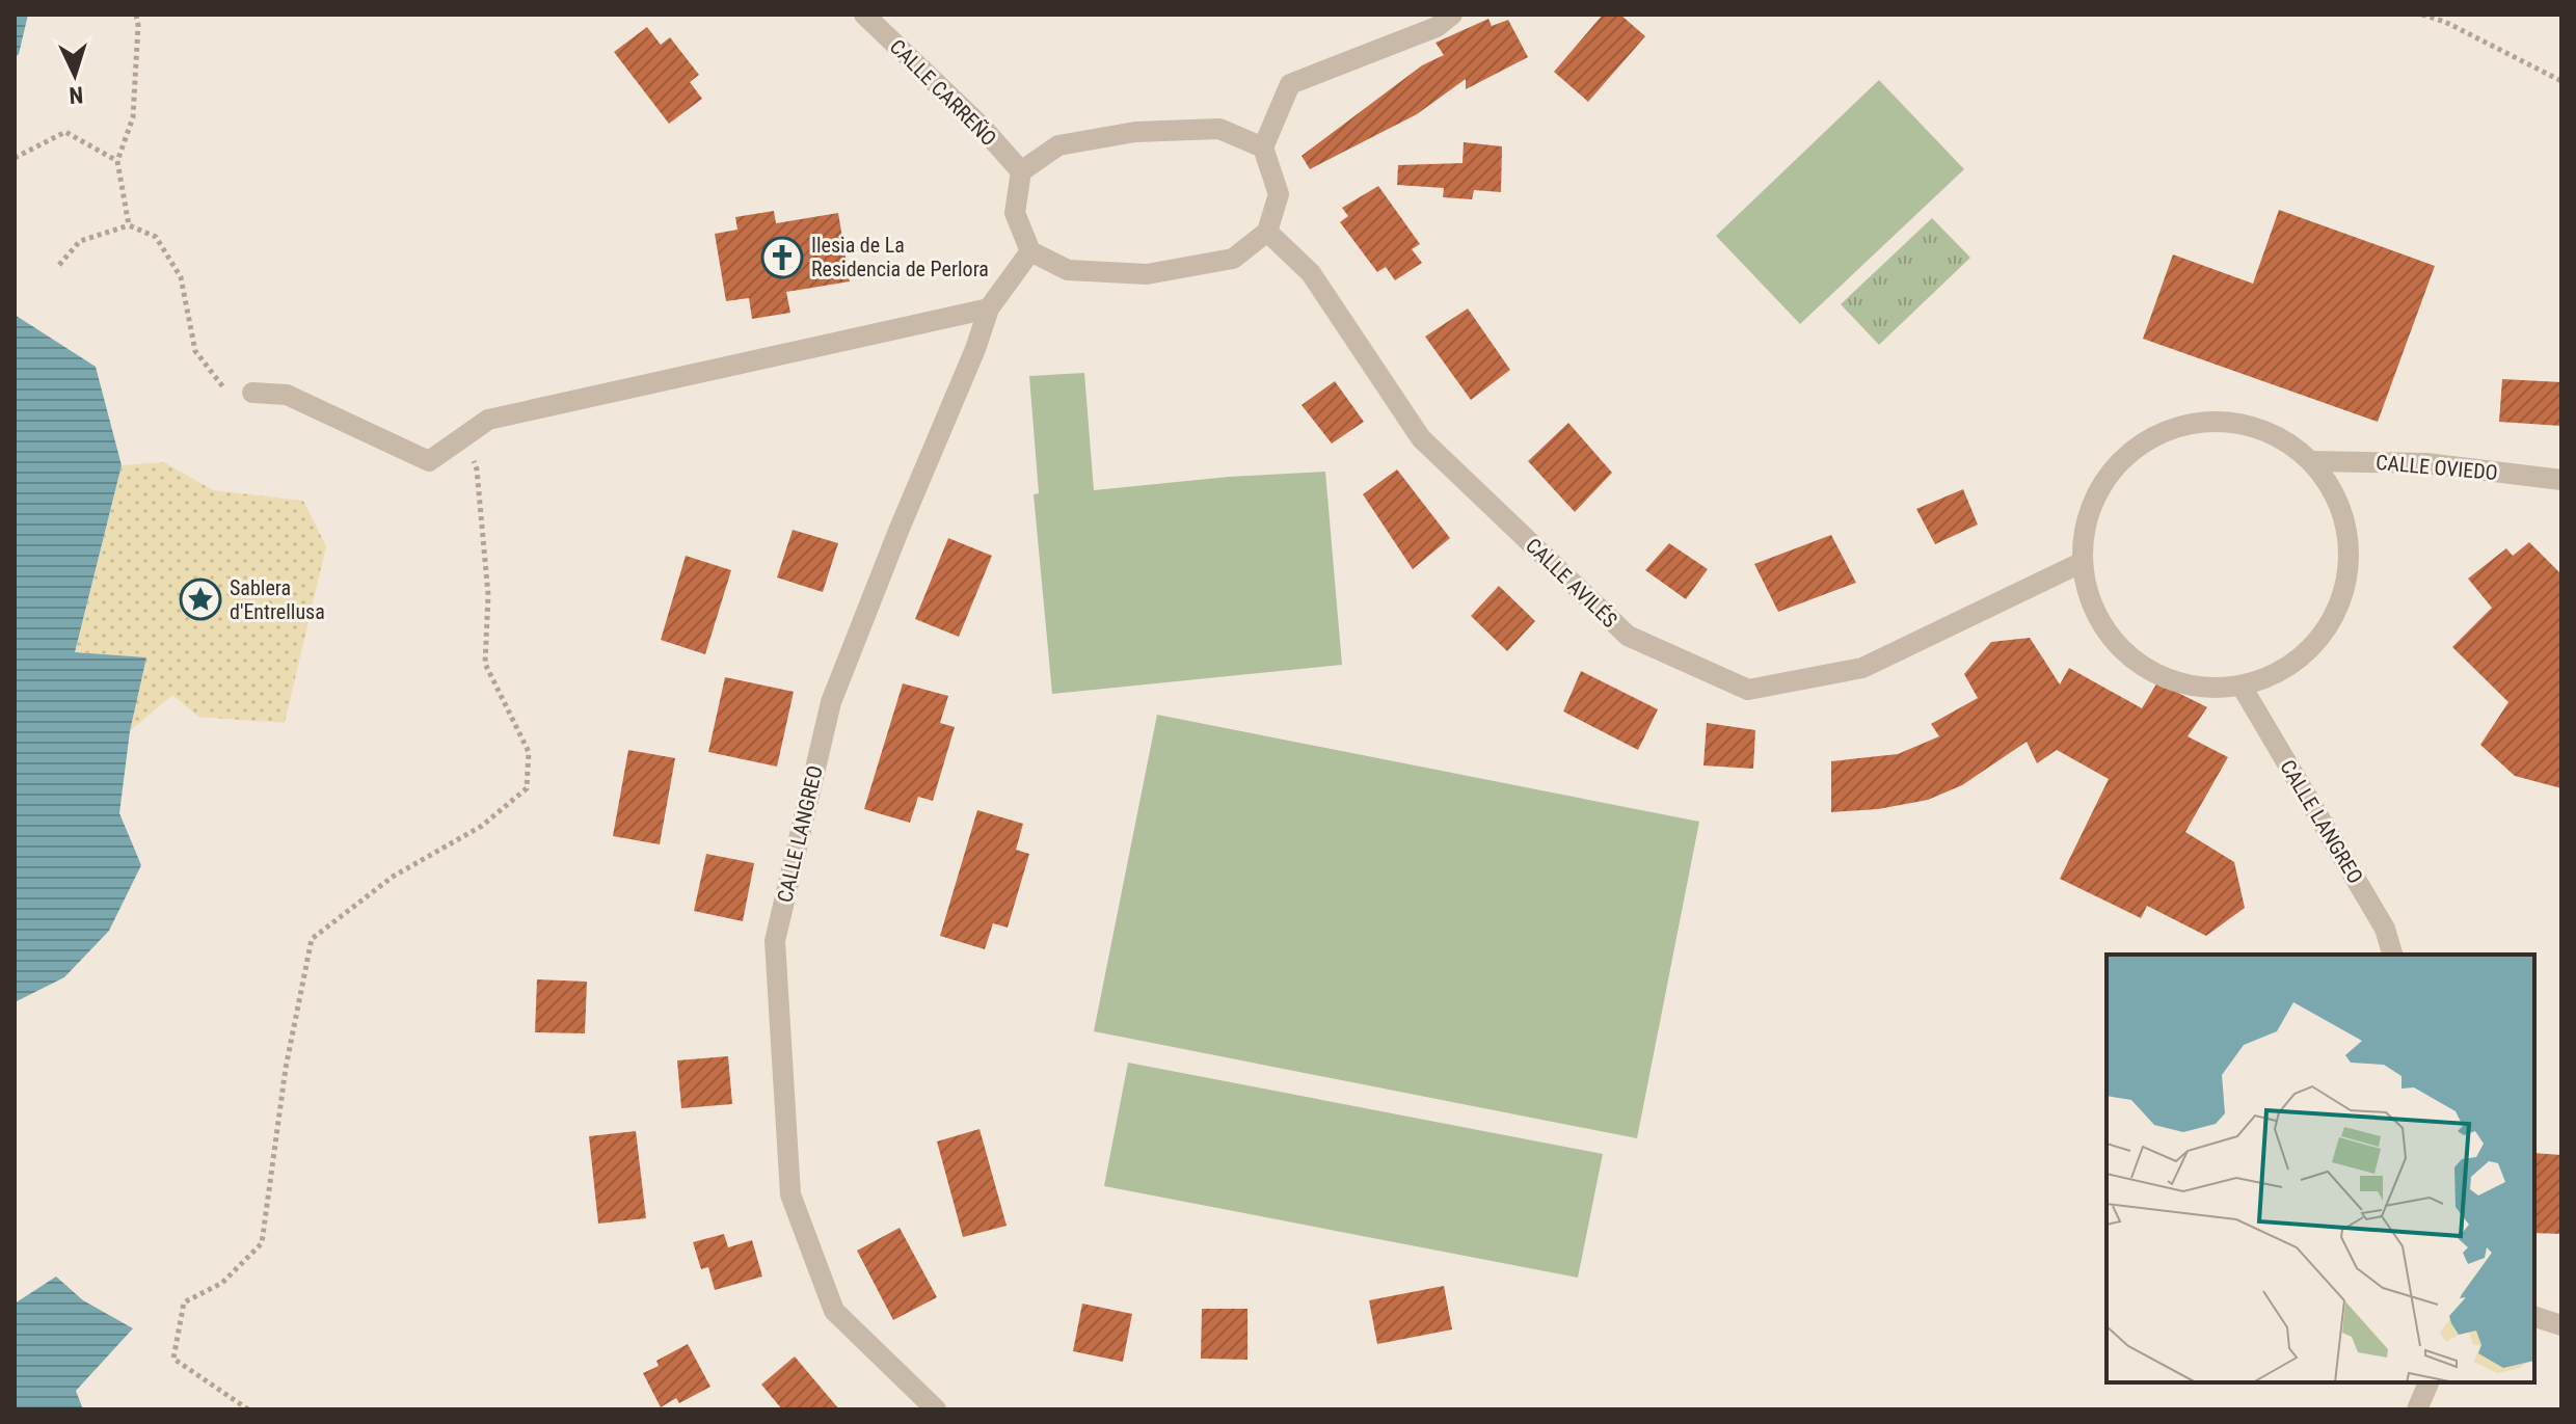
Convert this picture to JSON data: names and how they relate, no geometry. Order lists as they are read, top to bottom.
{
  "streets": {
    "street": [
      "CALLE CARREÑO",
      "CALLE OVIEDO",
      "CALLE AVILÉS",
      "CALLE LANGREO"
    ]
  },
  "crossings": [
    ["CALLE OVIEDO", "CALLE AVILÉS"],
    ["CALLE OVIEDO", "CALLE LANGREO"],
    ["CALLE AVILÉS", "CALLE LANGREO"]
  ],
  "places": {
    "church": ["Ilesia de La Residencia de Perlora"],
    "place": ["Sablera d'Entrellusa"]
  },
  "north": "bottom"
}
